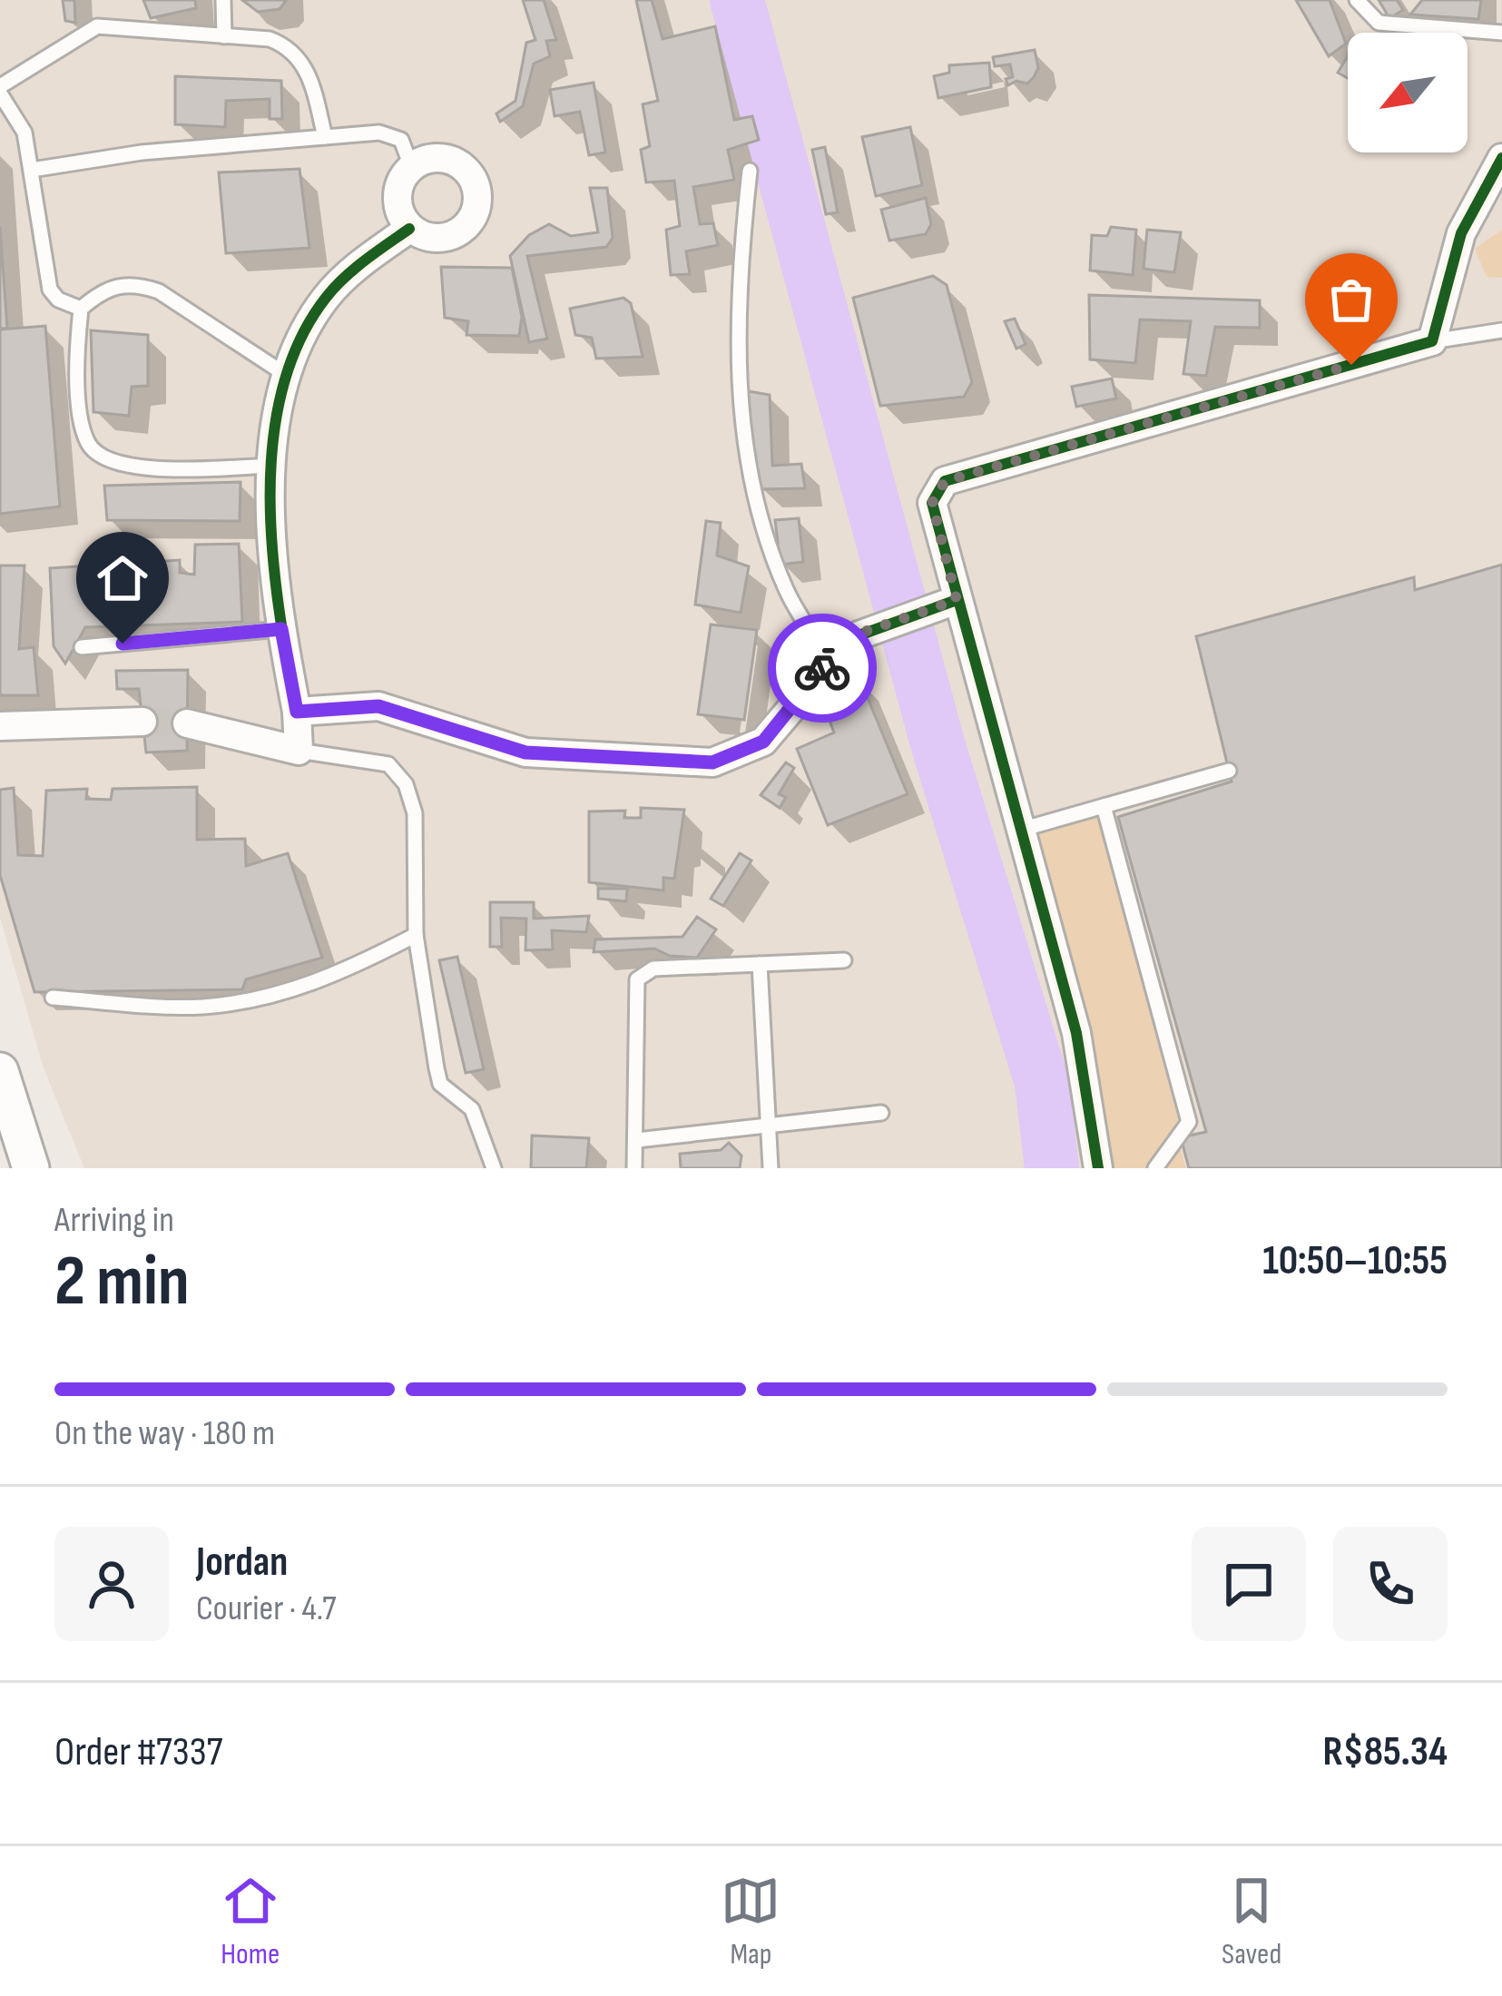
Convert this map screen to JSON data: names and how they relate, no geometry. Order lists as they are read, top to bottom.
{
  "north": "bottom left",
  "page": {
    "heading": ["2 min", "Arriving in", "10:50–10:55"],
    "panel": [
      "Jordan",
      "Courier · 4.7",
      "Order #7337",
      "R$85.34"
    ],
    "bar": "On the way · 180 m",
    "tabs": ["Home", "Map", "Saved"]
  }
}
